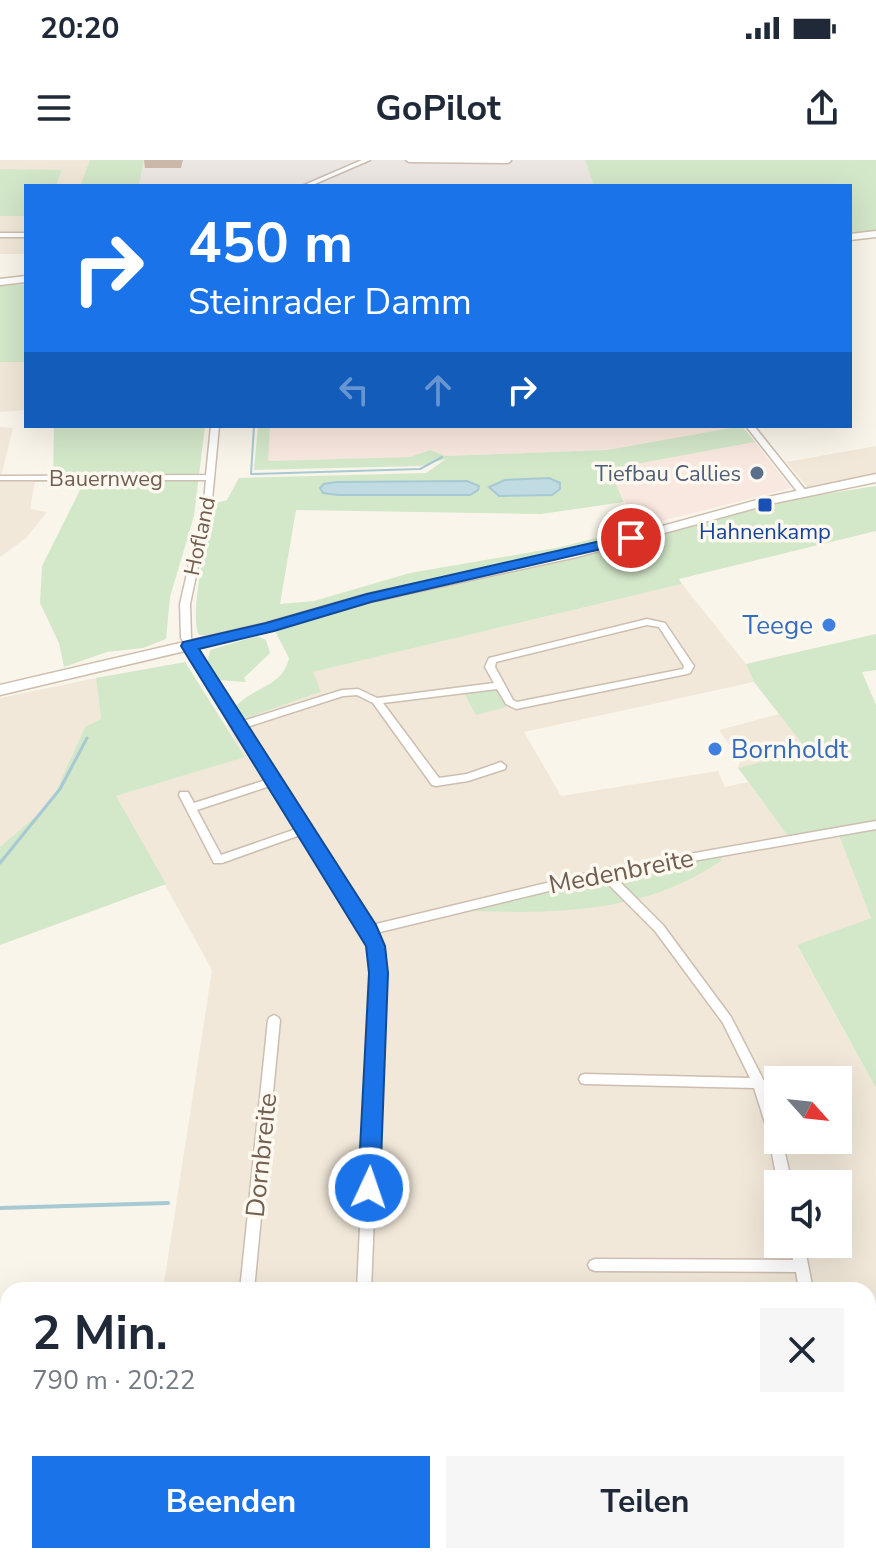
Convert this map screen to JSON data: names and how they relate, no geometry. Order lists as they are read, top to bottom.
{
  "streets": {
    "street": [
      "Bauernweg",
      "Hofland",
      "Medenbreite",
      "Dornbreite"
    ]
  },
  "crossings": [
    ["Bauernweg", "Hofland"]
  ],
  "places": {
    "other": ["Tiefbau Callies", "Teege", "Bornholdt"],
    "transit": ["Hahnenkamp"]
  },
  "north": "bottom right",
  "page": {
    "status": "20:20",
    "header": "GoPilot",
    "turn": ["450 m", "Steinrader Damm"],
    "heading": ["2 Min.", "790 m · 20:22"],
    "buttons": ["Beenden", "Teilen"]
  }
}
